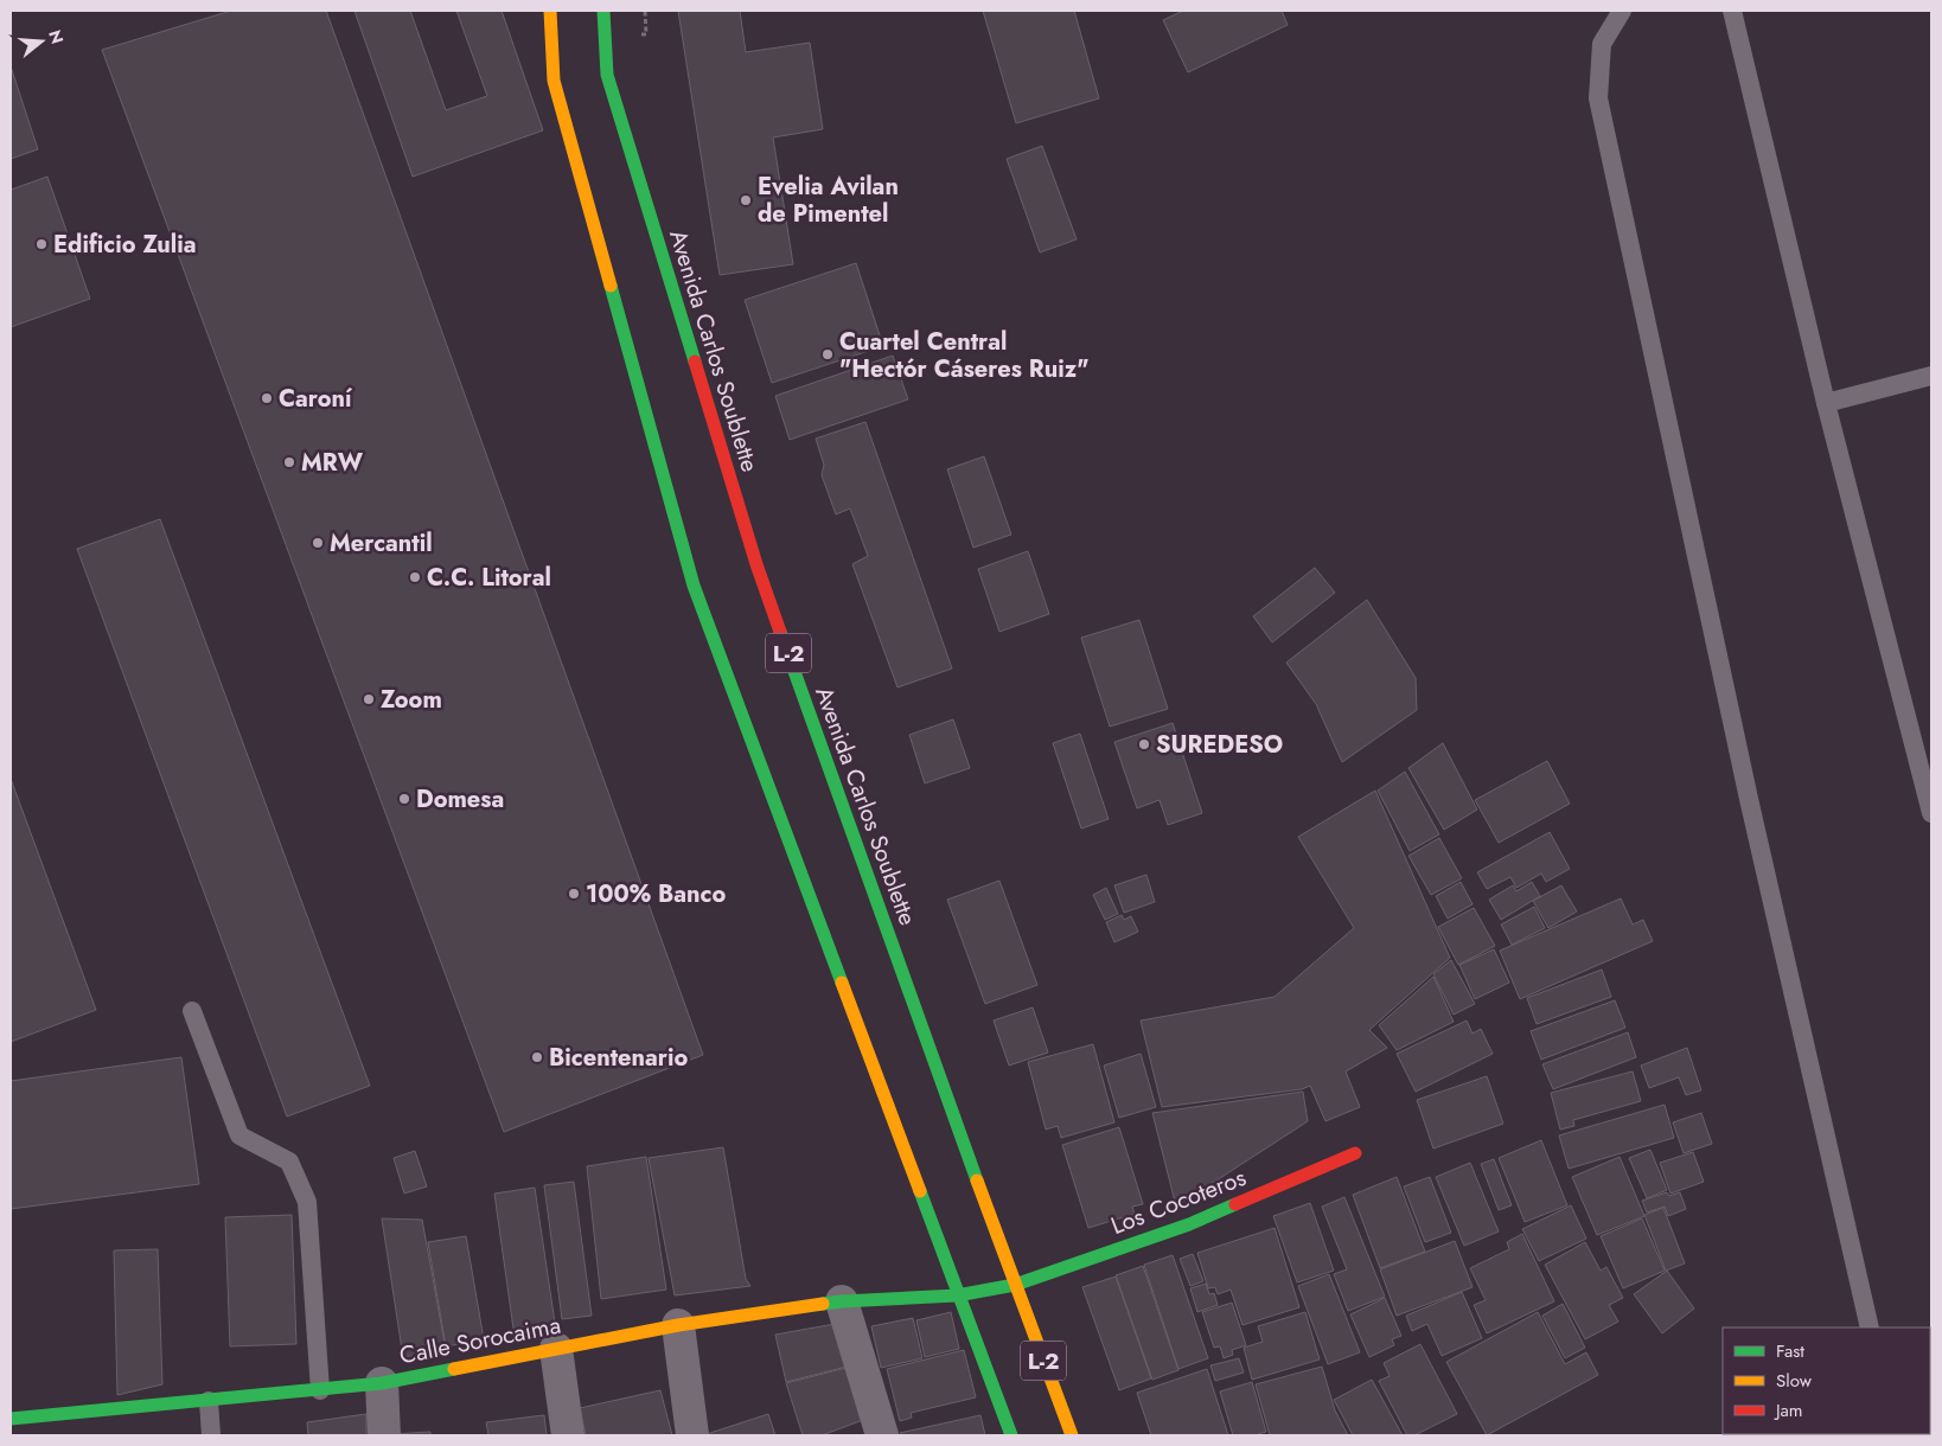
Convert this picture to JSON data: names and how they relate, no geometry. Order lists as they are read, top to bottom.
{
  "streets": {
    "main road": [
      "Avenida Carlos Soublette",
      "L-2",
      "Los Cocoteros",
      "Calle Sorocaima"
    ]
  },
  "crossings": [
    ["Avenida Carlos Soublette", "Los Cocoteros"],
    ["L-2", "Los Cocoteros"],
    ["L-2", "Calle Sorocaima"],
    ["Los Cocoteros", "Calle Sorocaima"]
  ],
  "places": [
    "Evelia Avilan de Pimentel",
    "Edificio Zulia",
    "Cuartel Central \"Hectór Cáseres Ruiz\"",
    "Caroní",
    "MRW",
    "Mercantil",
    "C.C. Litoral",
    "Zoom",
    "SUREDESO",
    "Domesa",
    "100% Banco",
    "Bicentenario"
  ],
  "legend": ["Fast", "Slow", "Jam"],
  "north": "right"
}
